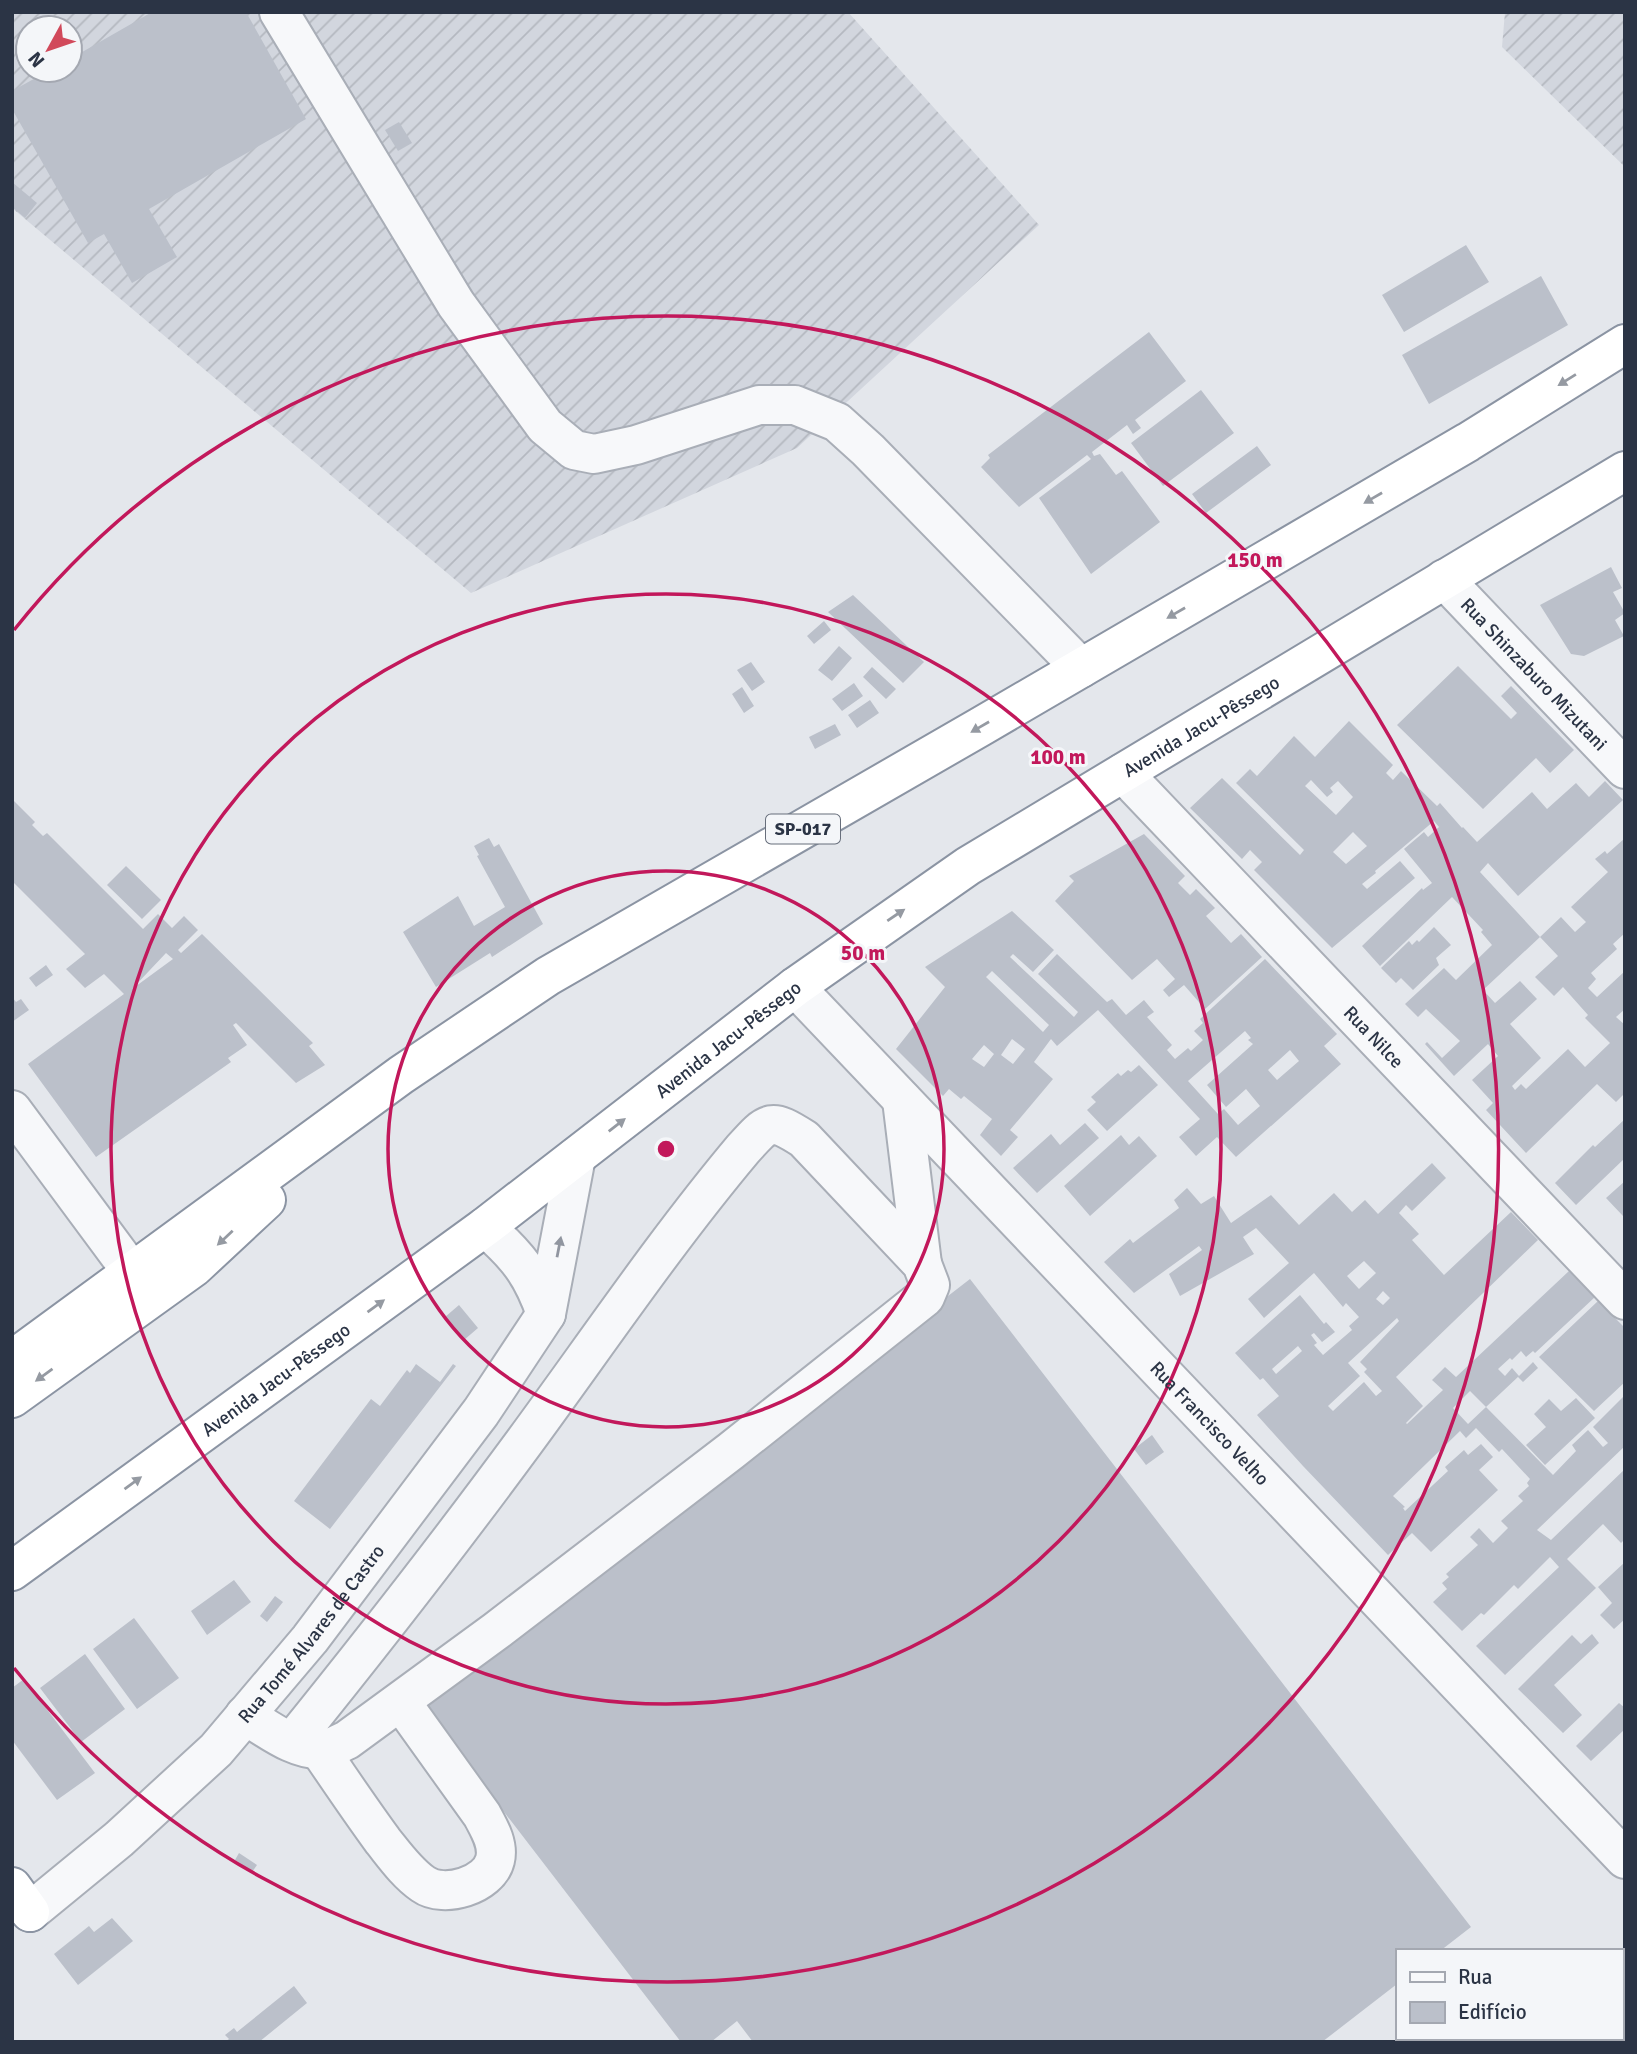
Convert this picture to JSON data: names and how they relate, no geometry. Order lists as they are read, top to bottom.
{
  "streets": {
    "highway": ["Avenida Jacu-Pêssego", "SP-017"],
    "street": [
      "Rua Shinzaburo Mizutani",
      "Rua Nilce",
      "Rua Francisco Velho",
      "Rua Tomé Alvares de Castro"
    ]
  },
  "crossings": [
    ["Rua Shinzaburo Mizutani", "Avenida Jacu-Pêssego"],
    ["Avenida Jacu-Pêssego", "Rua Nilce"],
    ["Avenida Jacu-Pêssego", "Rua Francisco Velho"],
    ["Avenida Jacu-Pêssego", "Rua Tomé Alvares de Castro"]
  ],
  "legend": ["Rua", "Edifício"],
  "north": "bottom left",
  "rings": ["150 m", "100 m", "50 m"]
}
